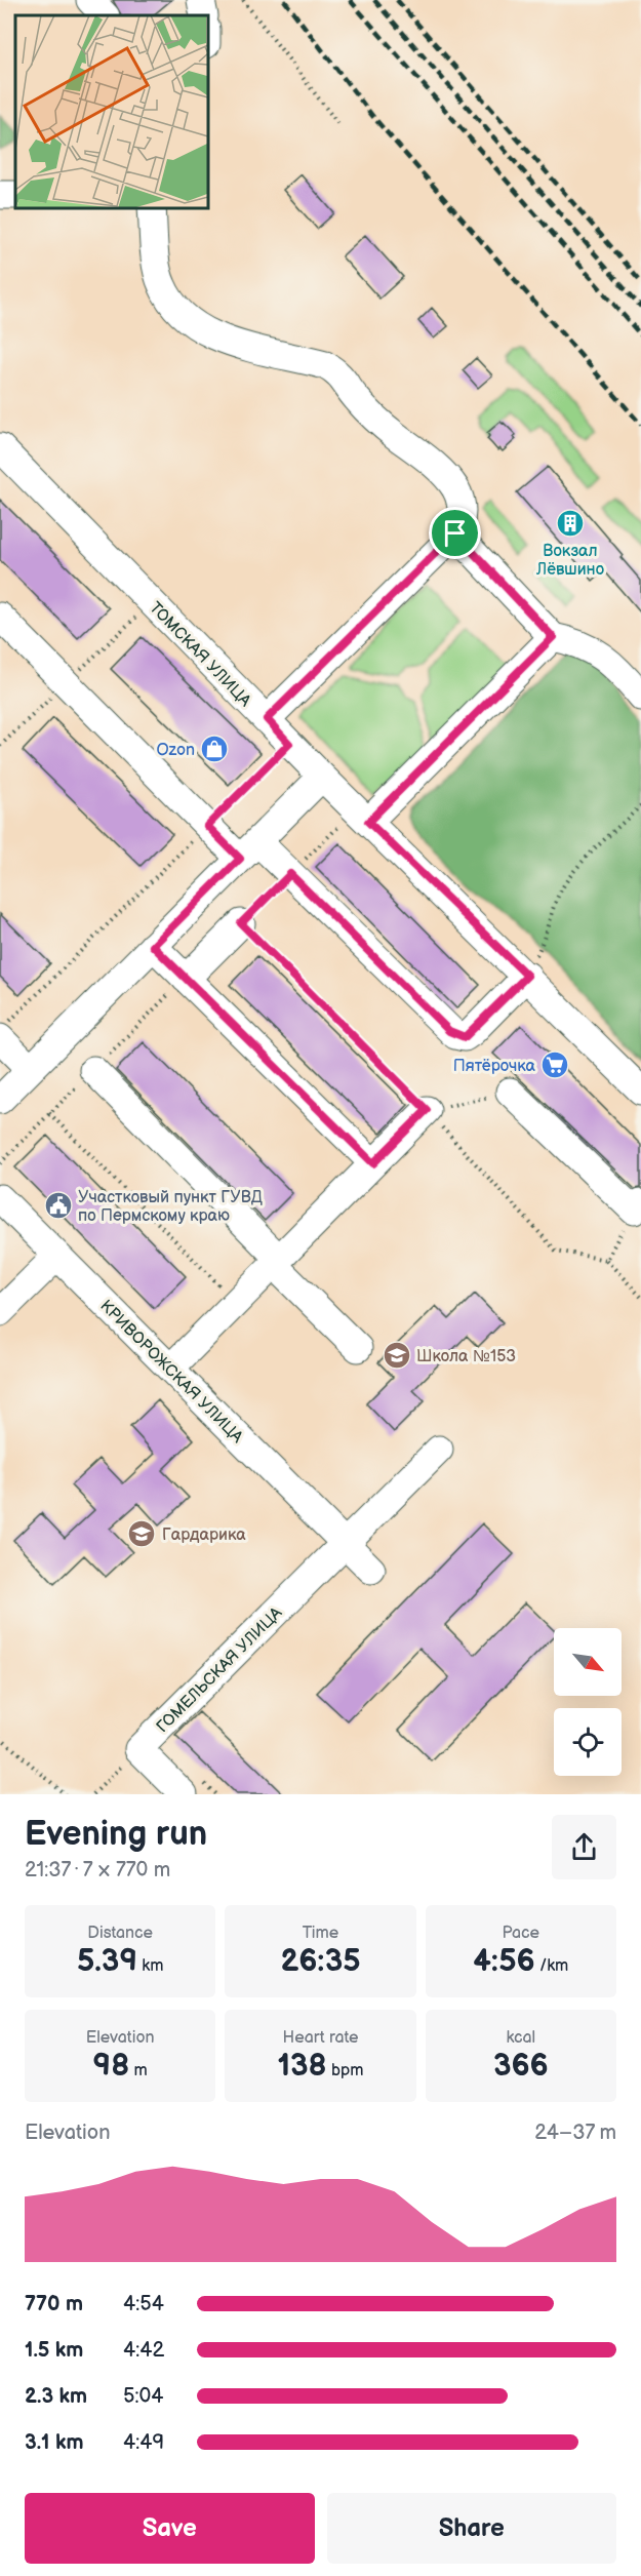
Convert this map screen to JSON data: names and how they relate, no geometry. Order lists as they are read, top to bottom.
{
  "streets": {
    "street": ["ТОМСКАЯ УЛИЦА", "КРИВОРОЖСКАЯ УЛИЦА", "ГОМЕЛЬСКАЯ УЛИЦА"]
  },
  "crossings": [
    ["КРИВОРОЖСКАЯ УЛИЦА", "ГОМЕЛЬСКАЯ УЛИЦА"]
  ],
  "places": {
    "building": ["Вокзал Лёвшино"],
    "shop": ["Ozon"],
    "supermarket": ["Пятёрочка"],
    "public building": ["Участковый пункт ГУВД по Пермскому краю"],
    "school or university": ["Школа №153", "Гардарика"]
  },
  "north": "bottom right",
  "page": {
    "heading": ["Evening run", "21:37 · 7 × 770 m"],
    "stats": [
      ["Distance", "5.39 km"],
      ["Time", "26:35"],
      ["Pace", "4:56 /km"],
      ["Elevation", "98 m"],
      ["Heart rate", "138 bpm"],
      ["kcal", "366"]
    ],
    "chart": ["Elevation", "24–37 m"],
    "list": [
      {
        "name": "770 m",
        "note": "4:54"
      },
      {
        "name": "1.5 km",
        "note": "4:42"
      },
      {
        "name": "2.3 km",
        "note": "5:04"
      },
      {
        "name": "3.1 km",
        "note": "4:49"
      }
    ],
    "buttons": ["Save", "Share"]
  }
}
